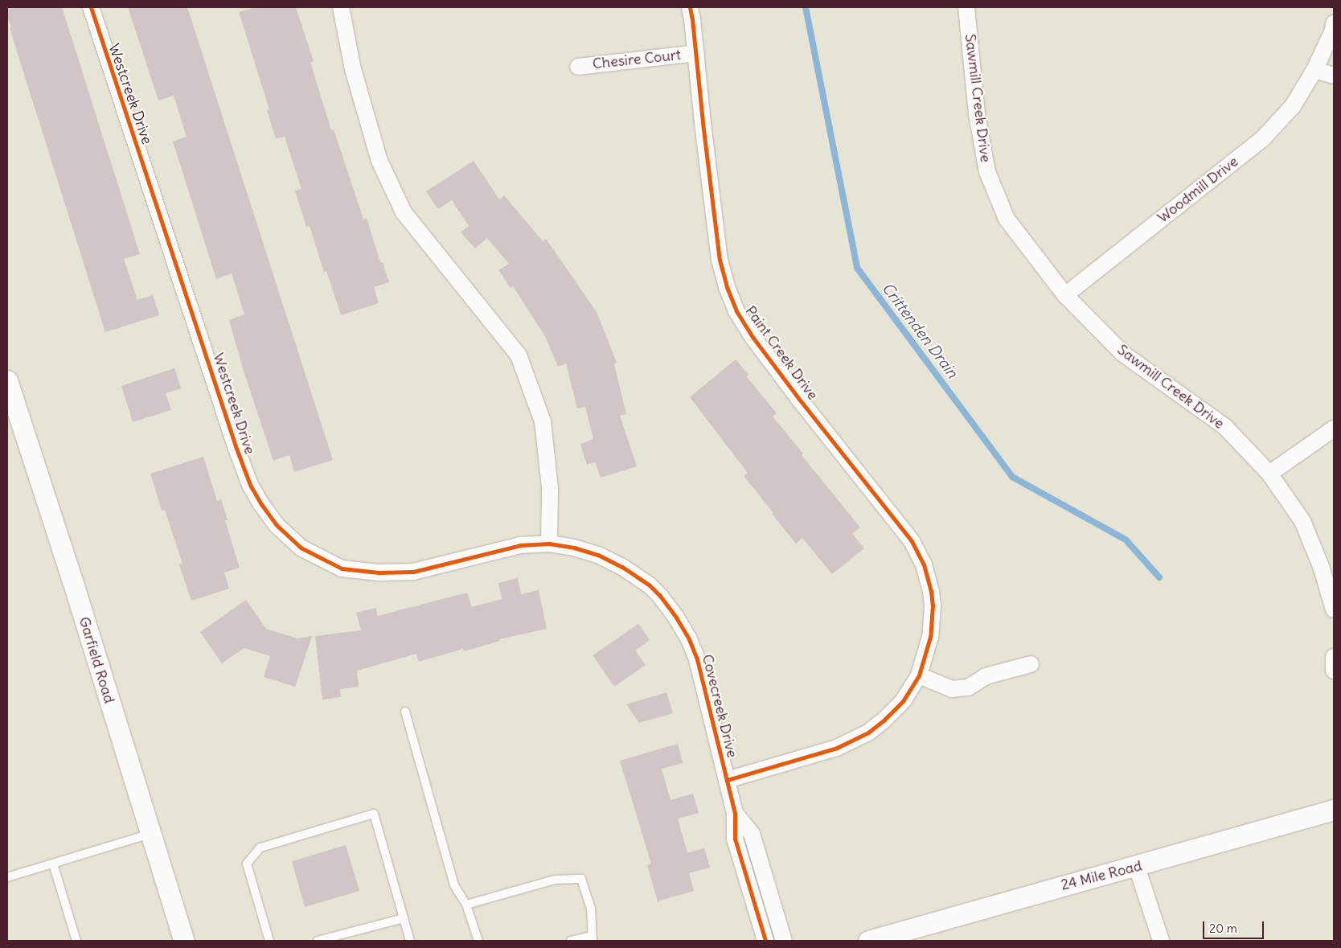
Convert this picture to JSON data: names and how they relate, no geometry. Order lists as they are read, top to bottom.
{
  "streets": {
    "street": [
      "Chesire Court",
      "Westcreek Drive",
      "Sawmill Creek Drive",
      "Woodmill Drive",
      "Paint Creek Drive",
      "Garfield Road",
      "Covecreek Drive",
      "24 Mile Road"
    ]
  },
  "crossings": [
    ["Chesire Court", "Paint Creek Drive"],
    ["Westcreek Drive", "Covecreek Drive"],
    ["Sawmill Creek Drive", "Woodmill Drive"],
    ["Paint Creek Drive", "Covecreek Drive"]
  ],
  "water": ["Crittenden Drain"],
  "scale_bar": "20 m"
}
